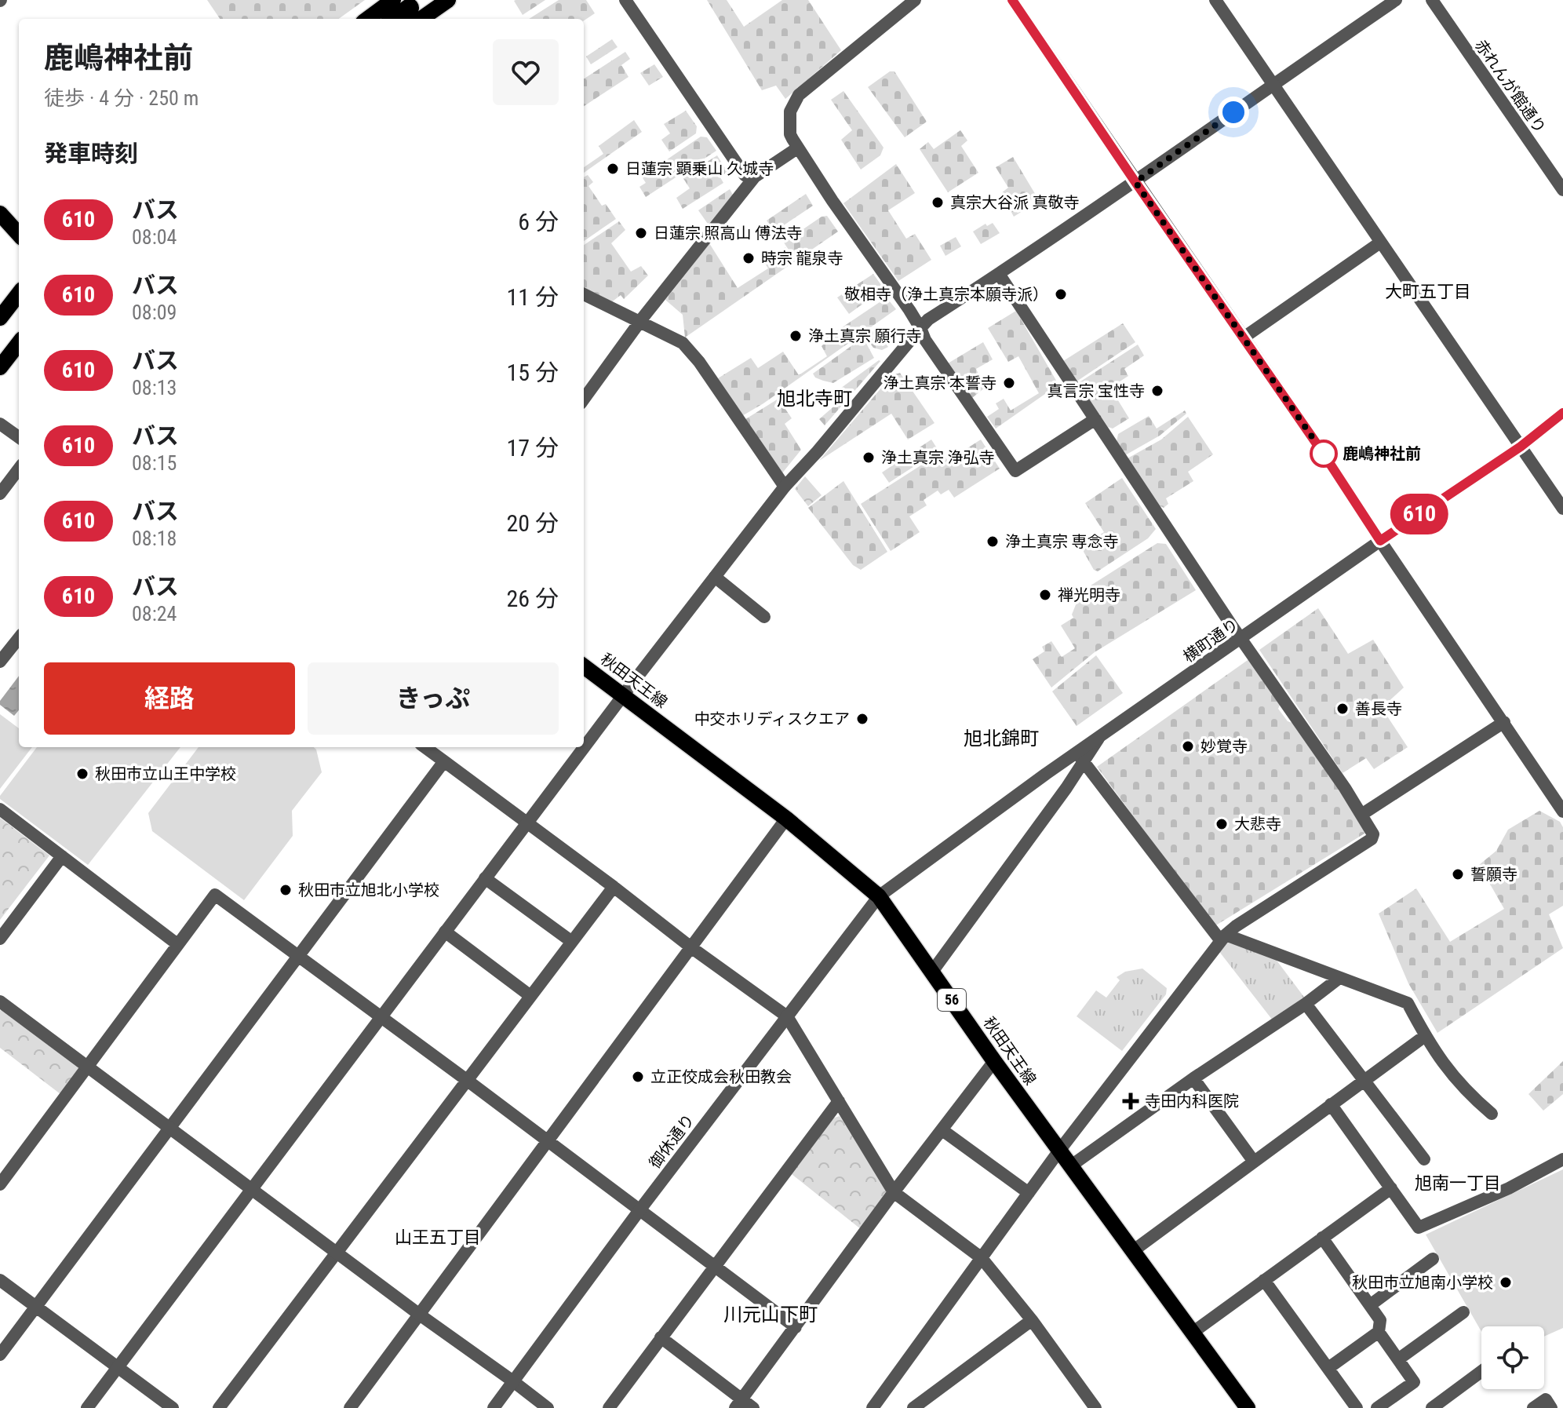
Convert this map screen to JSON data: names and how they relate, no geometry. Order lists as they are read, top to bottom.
{
  "streets": {
    "main road": ["秋田天王線", "56"],
    "street": ["赤れんが館通り", "横町通り", "御休通り"]
  },
  "crossings": [
    ["横町通り", "秋田天王線"],
    ["横町通り", "御休通り"],
    ["秋田天王線", "御休通り"]
  ],
  "districts": [
    "大町五丁目",
    "旭北寺町",
    "旭北錦町",
    "旭南一丁目",
    "山王五丁目",
    "川元山下町"
  ],
  "places": {
    "other": [
      "日蓮宗 顕乗山 久城寺",
      "真宗大谷派 真敬寺",
      "日蓮宗 照高山 傅法寺",
      "時宗 龍泉寺",
      "敬相寺（浄土真宗本願寺派）",
      "浄土真宗 願行寺",
      "浄土真宗 本誓寺",
      "真言宗 宝性寺",
      "鹿嶋神社前",
      "浄土真宗 浄弘寺",
      "浄土真宗 専念寺",
      "禅光明寺",
      "善長寺",
      "中交ホリディスクエア",
      "妙覚寺",
      "秋田市立山王中学校",
      "大悲寺",
      "誓願寺",
      "秋田市立旭北小学校",
      "立正佼成会秋田教会",
      "秋田市立旭南小学校"
    ],
    "health": ["寺田内科医院"]
  },
  "lines": ["bus line 610"],
  "page": {
    "on_map": "610",
    "heading": [
      ["鹿嶋神社前", "徒歩 · 4 分 · 250 m"],
      "発車時刻"
    ],
    "list": [
      {
        "mark": "610",
        "name": "バス",
        "note": "08:04",
        "value": "6 分"
      },
      {
        "mark": "610",
        "name": "バス",
        "note": "08:09",
        "value": "11 分"
      },
      {
        "mark": "610",
        "name": "バス",
        "note": "08:13",
        "value": "15 分"
      },
      {
        "mark": "610",
        "name": "バス",
        "note": "08:15",
        "value": "17 分"
      },
      {
        "mark": "610",
        "name": "バス",
        "note": "08:18",
        "value": "20 分"
      },
      {
        "mark": "610",
        "name": "バス",
        "note": "08:24",
        "value": "26 分"
      }
    ],
    "buttons": ["経路", "きっぷ"]
  }
}
